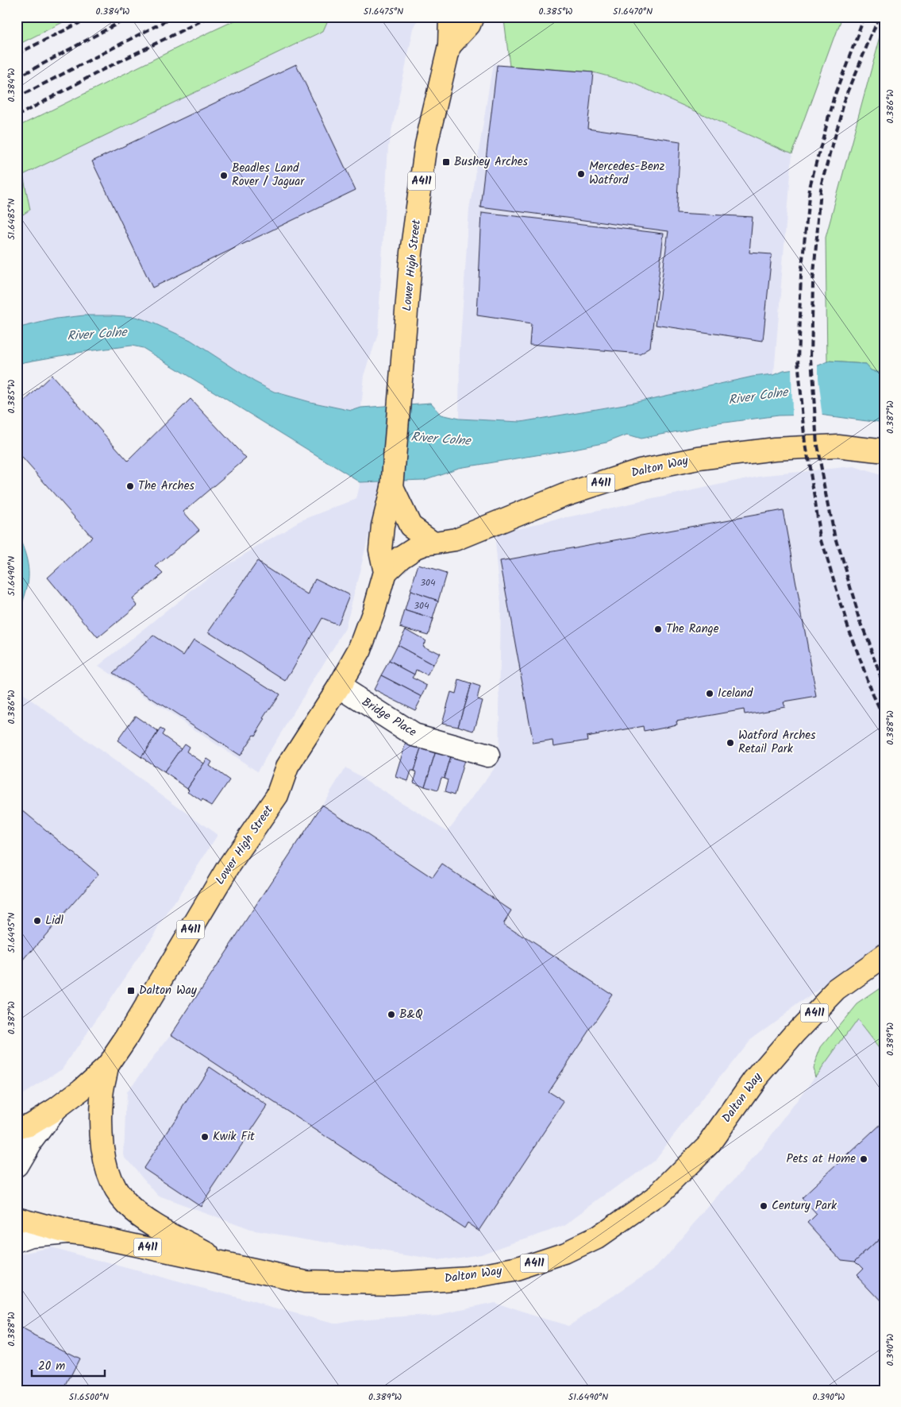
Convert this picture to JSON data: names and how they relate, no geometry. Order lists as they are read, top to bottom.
{
  "streets": {
    "main road": ["A411", "Lower High Street", "Dalton Way"],
    "street": ["Bridge Place"]
  },
  "crossings": [
    ["A411", "Lower High Street"],
    ["A411", "Dalton Way"],
    ["Lower High Street", "Dalton Way"],
    ["Lower High Street", "Bridge Place"]
  ],
  "water": ["River Colne"],
  "places": {
    "transit": ["Bushey Arches", "Dalton Way"],
    "other": [
      "Mercedes-Benz Watford",
      "Beadles Land Rover / Jaguar",
      "The Arches",
      "The Range",
      "Iceland",
      "Watford Arches Retail Park",
      "Lidl",
      "B&Q",
      "Kwik Fit",
      "Pets at Home",
      "Century Park"
    ]
  },
  "house_numbers": ["304", "304"],
  "scale_bar": "20 m",
  "coordinates": [
    "0.384°W",
    "51.6475°N",
    "0.385°W",
    "51.6470°N",
    "0.386°W",
    "51.6485°N",
    "0.387°W",
    "51.6490°N",
    "0.388°W",
    "51.6495°N",
    "0.389°W",
    "0.390°W",
    "51.6500°N"
  ]
}
